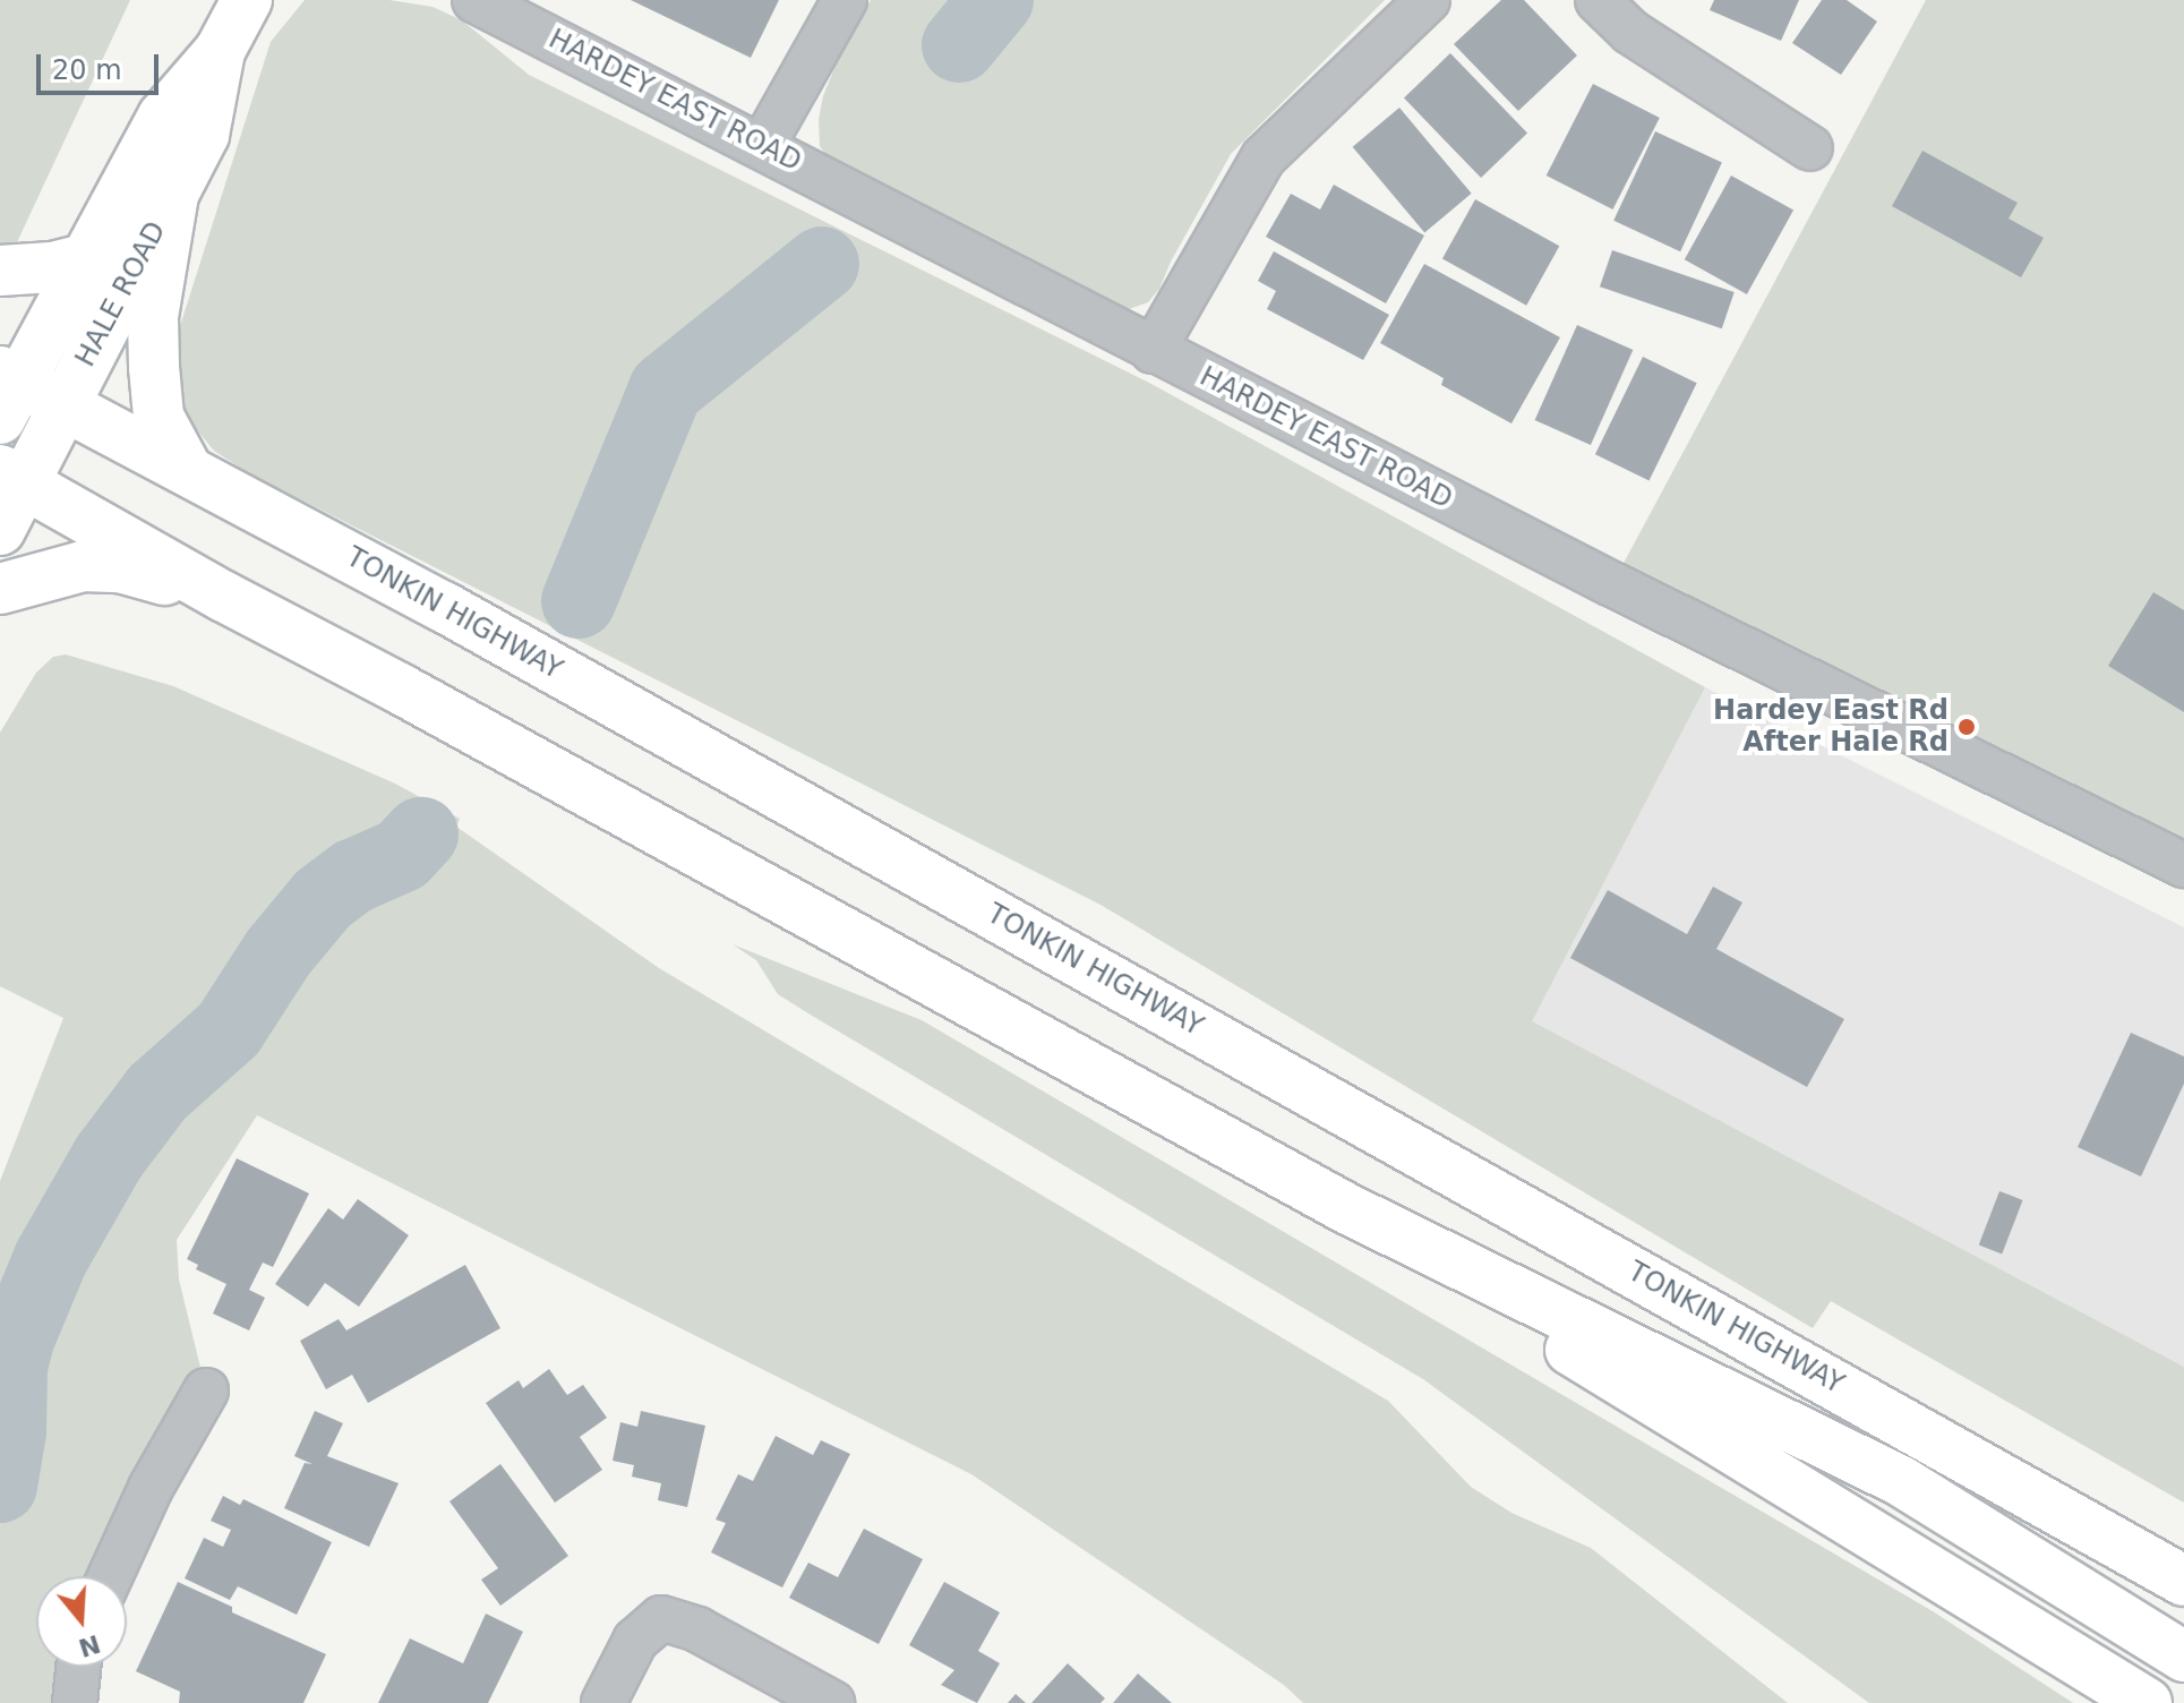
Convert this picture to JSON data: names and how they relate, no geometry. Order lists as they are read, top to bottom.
{
  "streets": {
    "main road": ["HALE ROAD", "TONKIN HIGHWAY"],
    "street": ["HARDEY EAST ROAD"]
  },
  "crossings": [
    ["HALE ROAD", "TONKIN HIGHWAY"]
  ],
  "places": ["Hardey East Rd After Hale Rd"],
  "scale_bar": "20 m",
  "north": "bottom"
}
